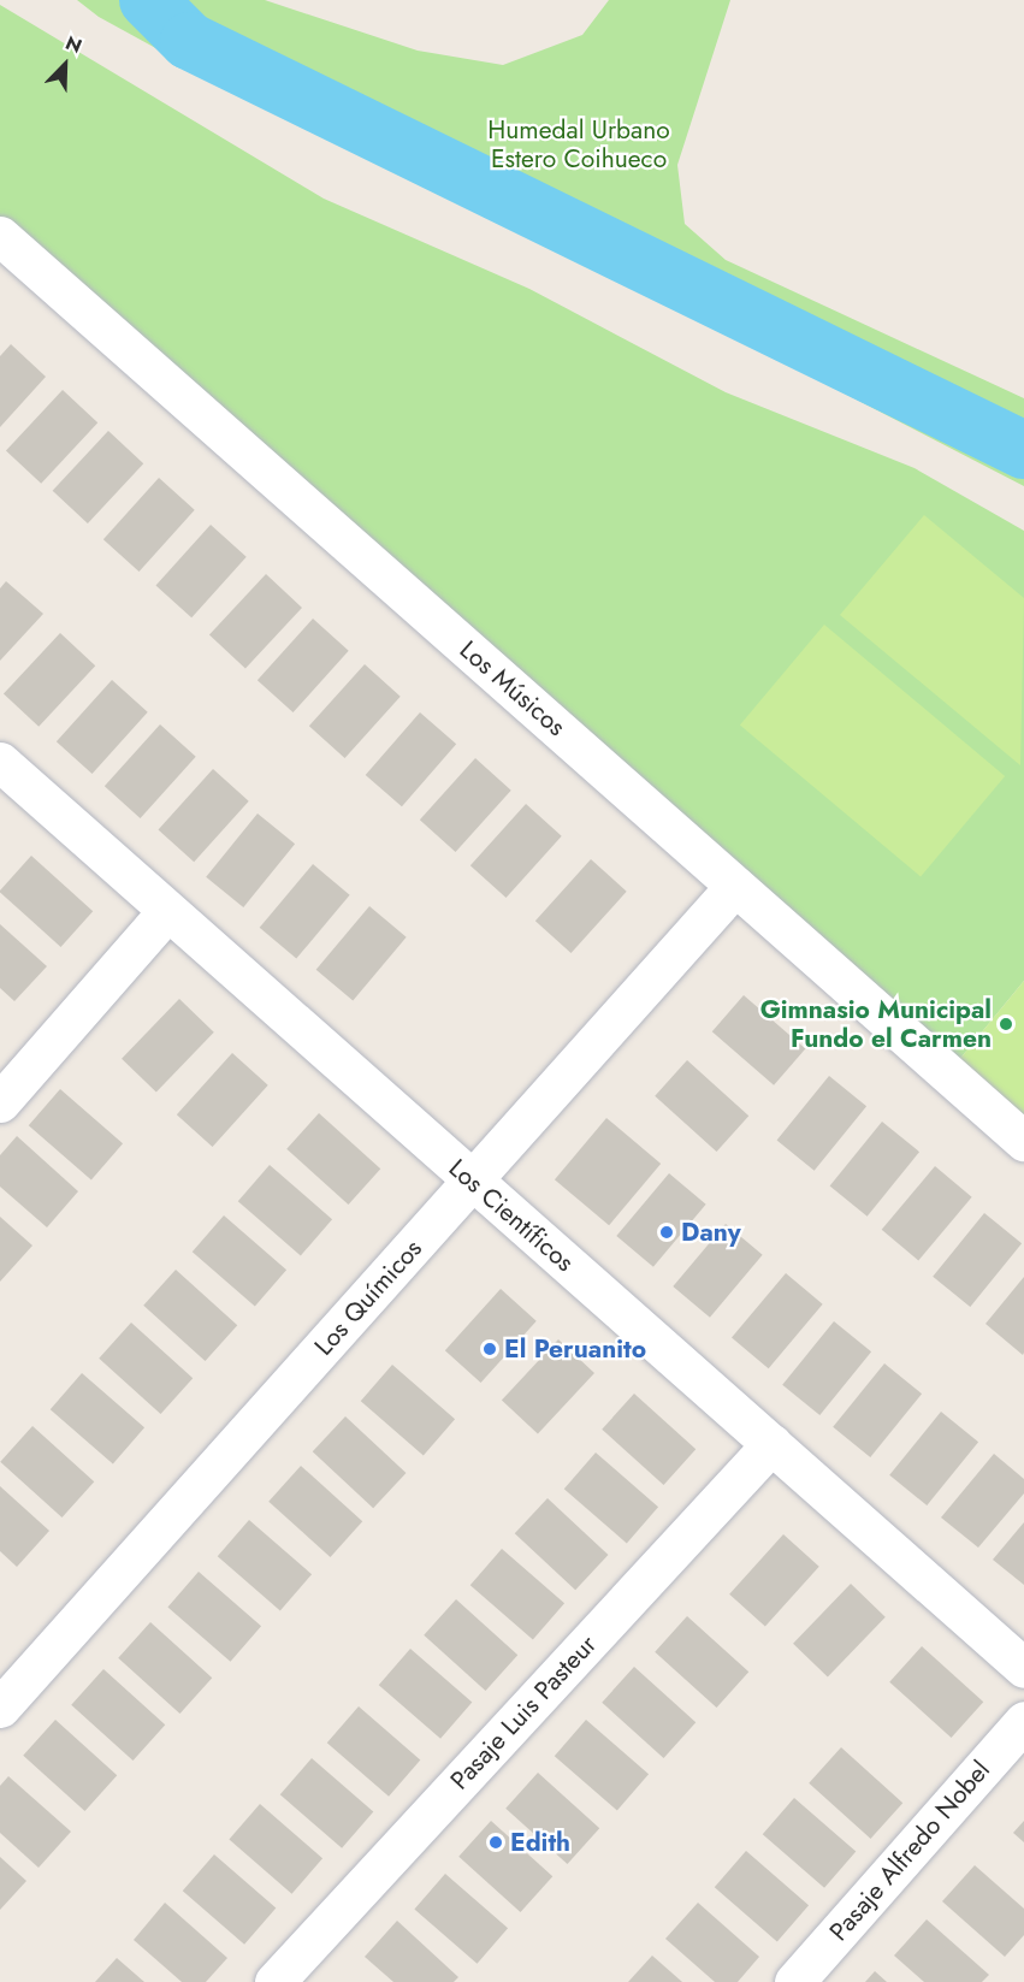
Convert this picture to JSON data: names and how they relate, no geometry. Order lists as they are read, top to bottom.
{
  "streets": {
    "street": [
      "Los Músicos",
      "Los Científicos",
      "Los Químicos",
      "Pasaje Luis Pasteur",
      "Pasaje Alfredo Nobel"
    ]
  },
  "crossings": [
    ["Los Músicos", "Los Químicos"],
    ["Los Científicos", "Los Químicos"],
    ["Los Científicos", "Pasaje Luis Pasteur"]
  ],
  "parks": ["Humedal Urbano Estero Coihueco"],
  "places": [
    "Gimnasio Municipal Fundo el Carmen",
    "Dany",
    "El Peruanito",
    "Edith"
  ],
  "north": "top right"
}
